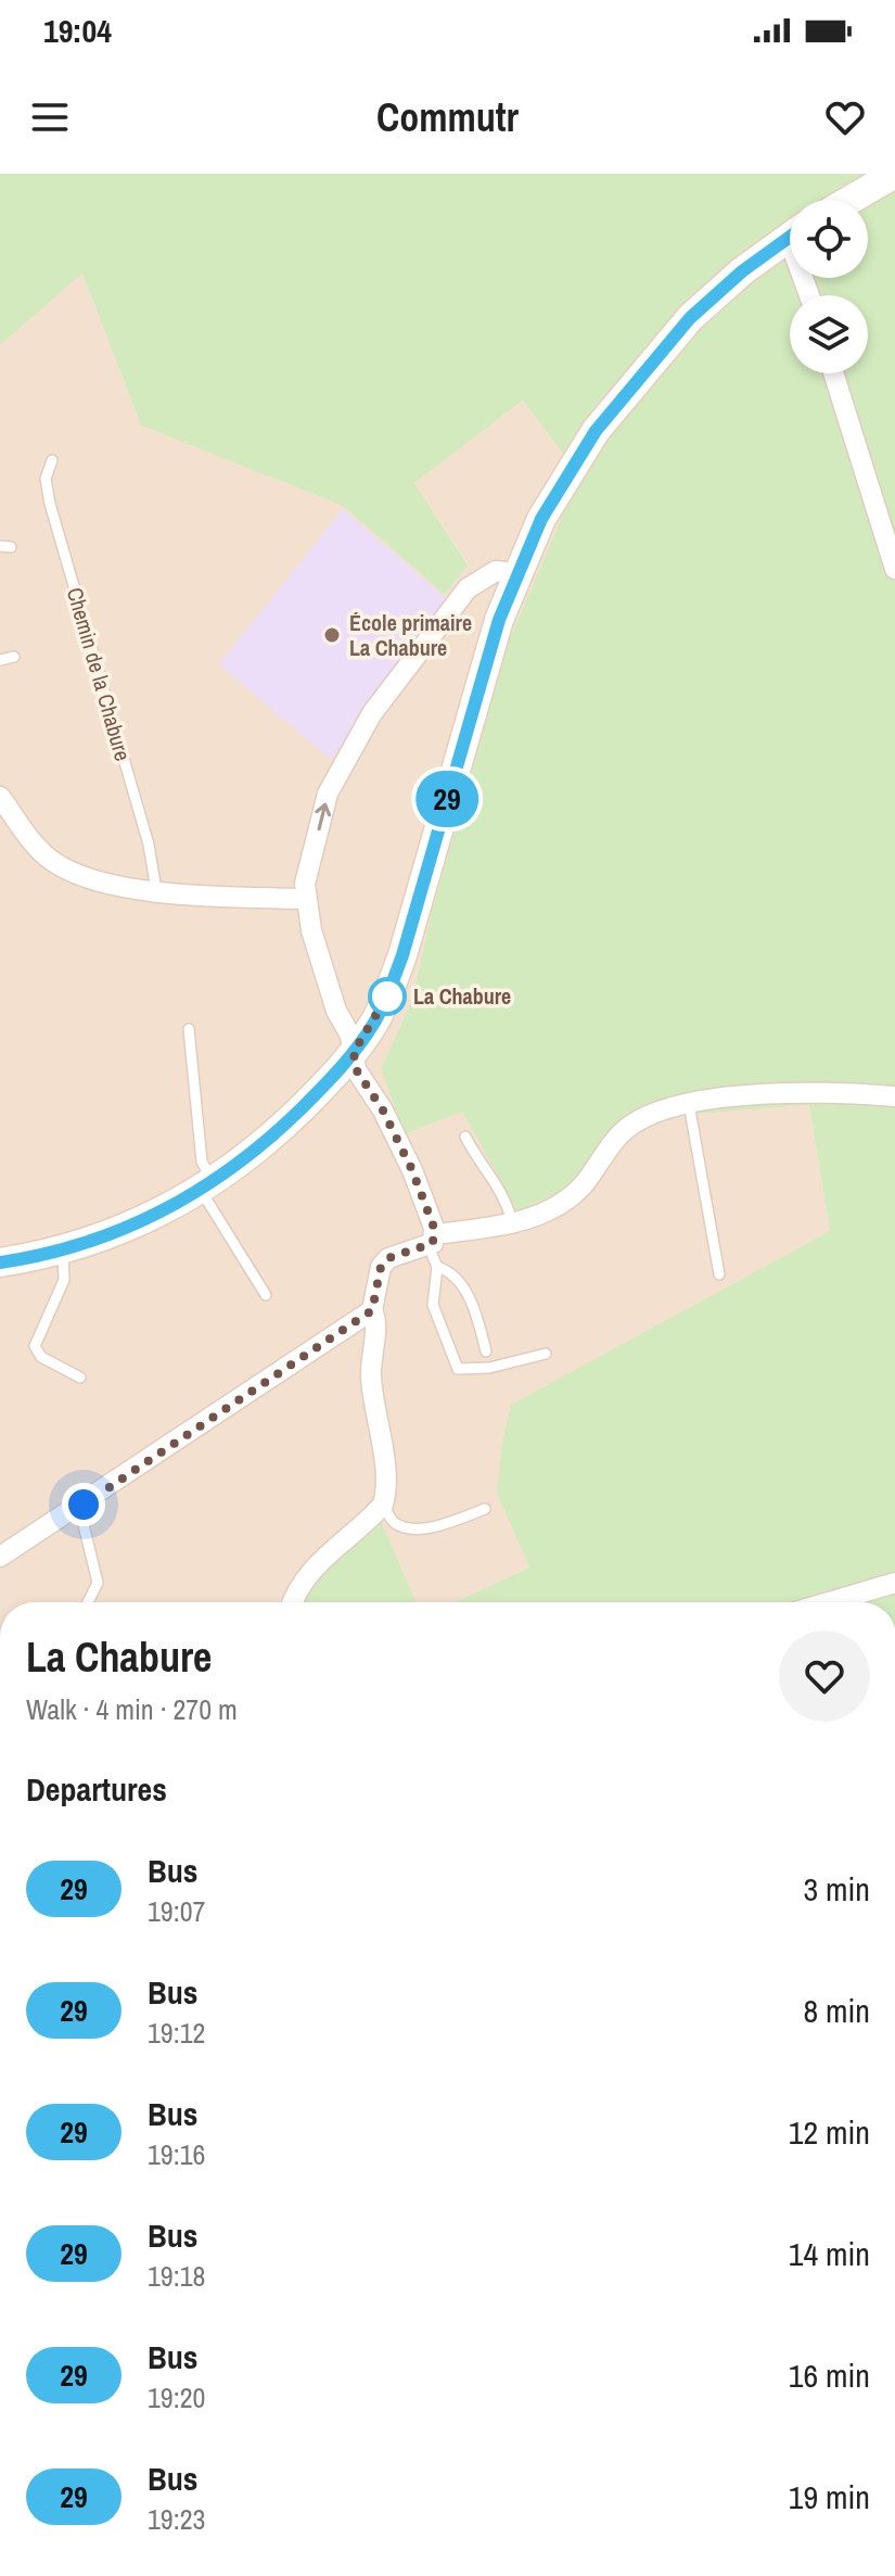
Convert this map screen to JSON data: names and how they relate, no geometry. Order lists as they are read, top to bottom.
{
  "streets": {
    "lane": ["Chemin de la Chabure"]
  },
  "places": ["École primaire La Chabure", "La Chabure"],
  "lines": ["bus line 29"],
  "page": {
    "status": "19:04",
    "header": "Commutr",
    "on_map": "29",
    "heading": [
      ["La Chabure", "Walk · 4 min · 270 m"],
      "Departures"
    ],
    "list": [
      {
        "mark": "29",
        "name": "Bus",
        "note": "19:07",
        "value": "3 min"
      },
      {
        "mark": "29",
        "name": "Bus",
        "note": "19:12",
        "value": "8 min"
      },
      {
        "mark": "29",
        "name": "Bus",
        "note": "19:16",
        "value": "12 min"
      },
      {
        "mark": "29",
        "name": "Bus",
        "note": "19:18",
        "value": "14 min"
      },
      {
        "mark": "29",
        "name": "Bus",
        "note": "19:20",
        "value": "16 min"
      },
      {
        "mark": "29",
        "name": "Bus",
        "note": "19:23",
        "value": "19 min"
      }
    ]
  }
}
